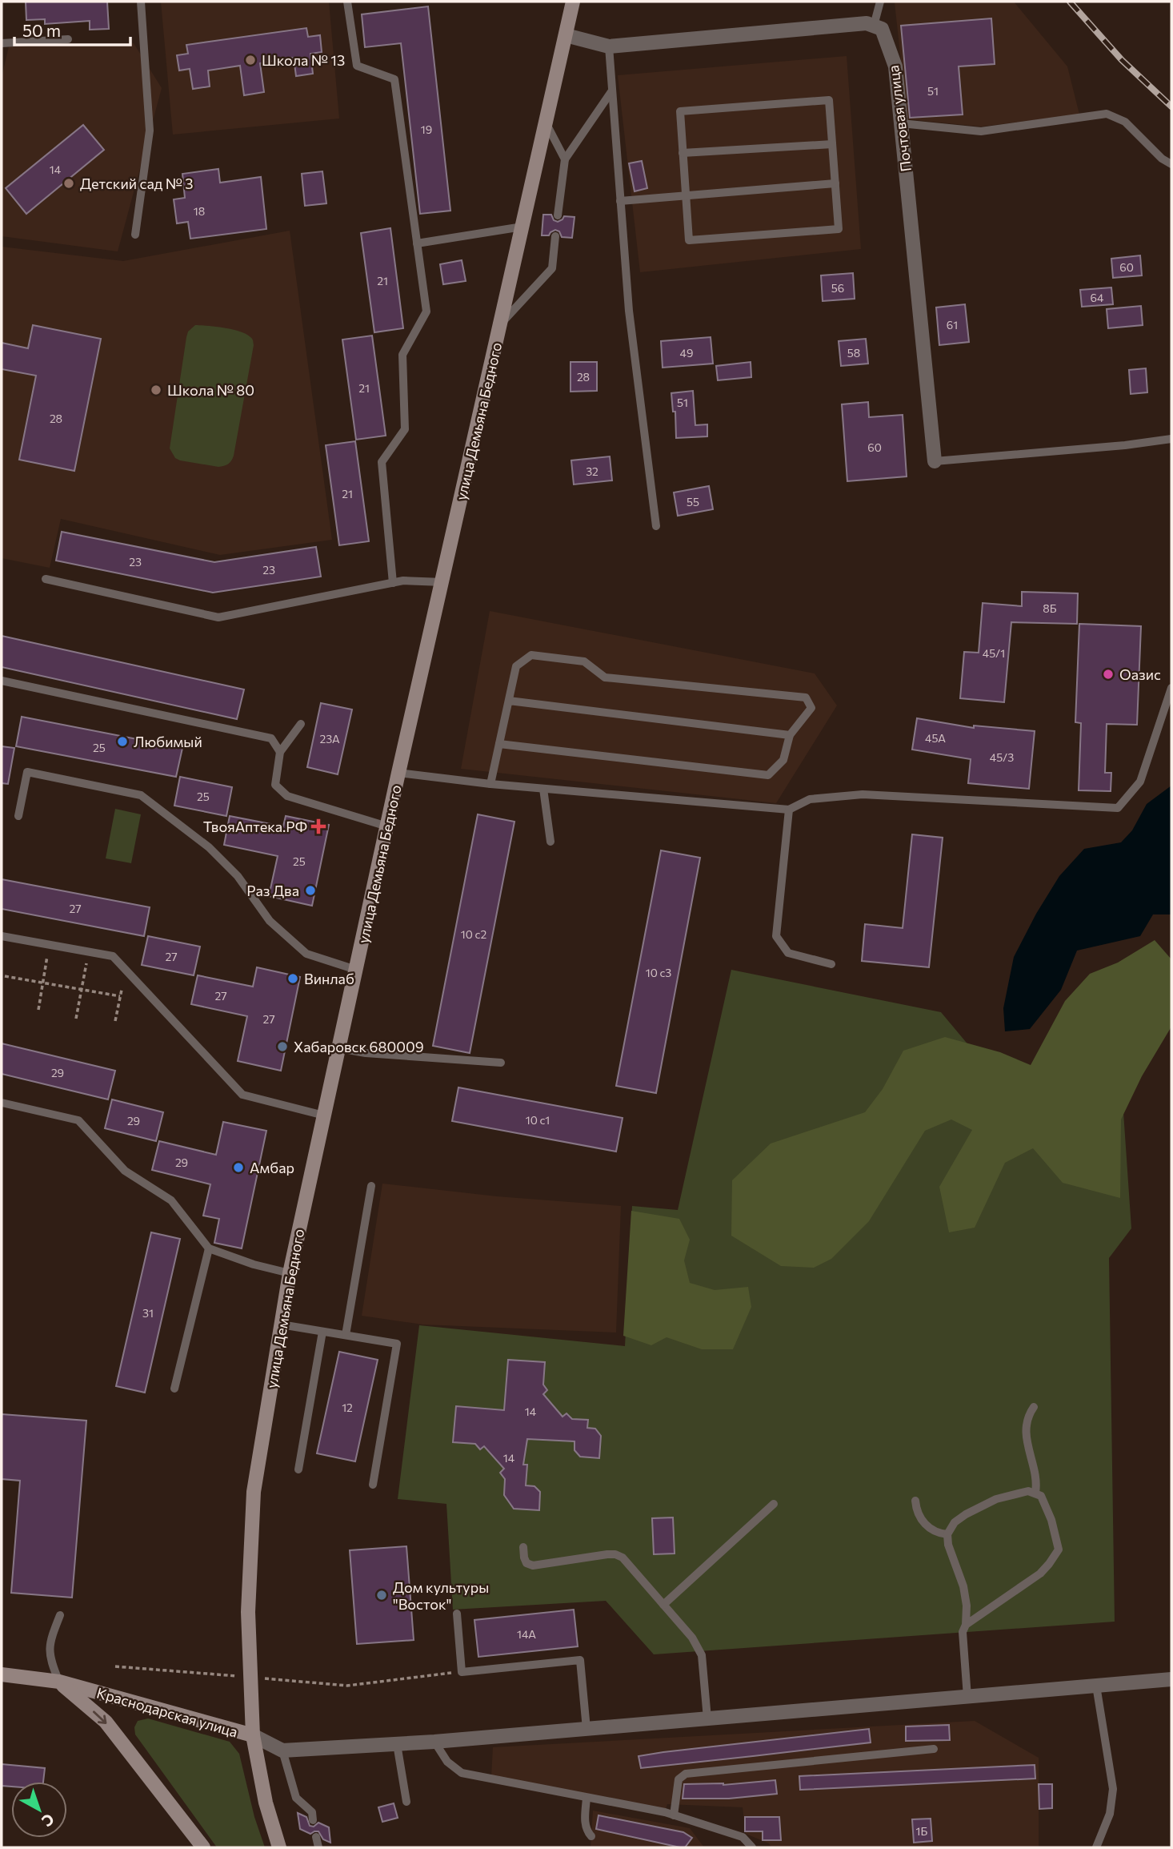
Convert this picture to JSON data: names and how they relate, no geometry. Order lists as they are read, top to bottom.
{
  "streets": {
    "main road": ["улица Демьяна Бедного", "Краснодарская улица"],
    "street": ["Почтовая улица"]
  },
  "crossings": [
    ["улица Демьяна Бедного", "Краснодарская улица"]
  ],
  "places": {
    "other": [
      "Школа № 13",
      "Детский сад № 3",
      "Школа № 80",
      "Оазис",
      "Любимый",
      "Раз Два",
      "Винлаб",
      "Хабаровск 680009",
      "Амбар",
      "Дом культуры \"Восток\""
    ],
    "health": ["ТвояАптека.РФ"]
  },
  "house_numbers": [
    "51",
    "19",
    "14",
    "18",
    "60",
    "21",
    "56",
    "64",
    "61",
    "49",
    "58",
    "28",
    "21",
    "51",
    "28",
    "60",
    "32",
    "21",
    "55",
    "23",
    "23",
    "8Б",
    "45/1",
    "45А",
    "23А",
    "25",
    "45/3",
    "25",
    "25",
    "27",
    "10 с2",
    "27",
    "10 с3",
    "27",
    "27",
    "29",
    "10 с1",
    "29",
    "29",
    "31",
    "12",
    "14",
    "14",
    "14А",
    "1Б"
  ],
  "scale_bar": "50 m",
  "north": "bottom right"
}
